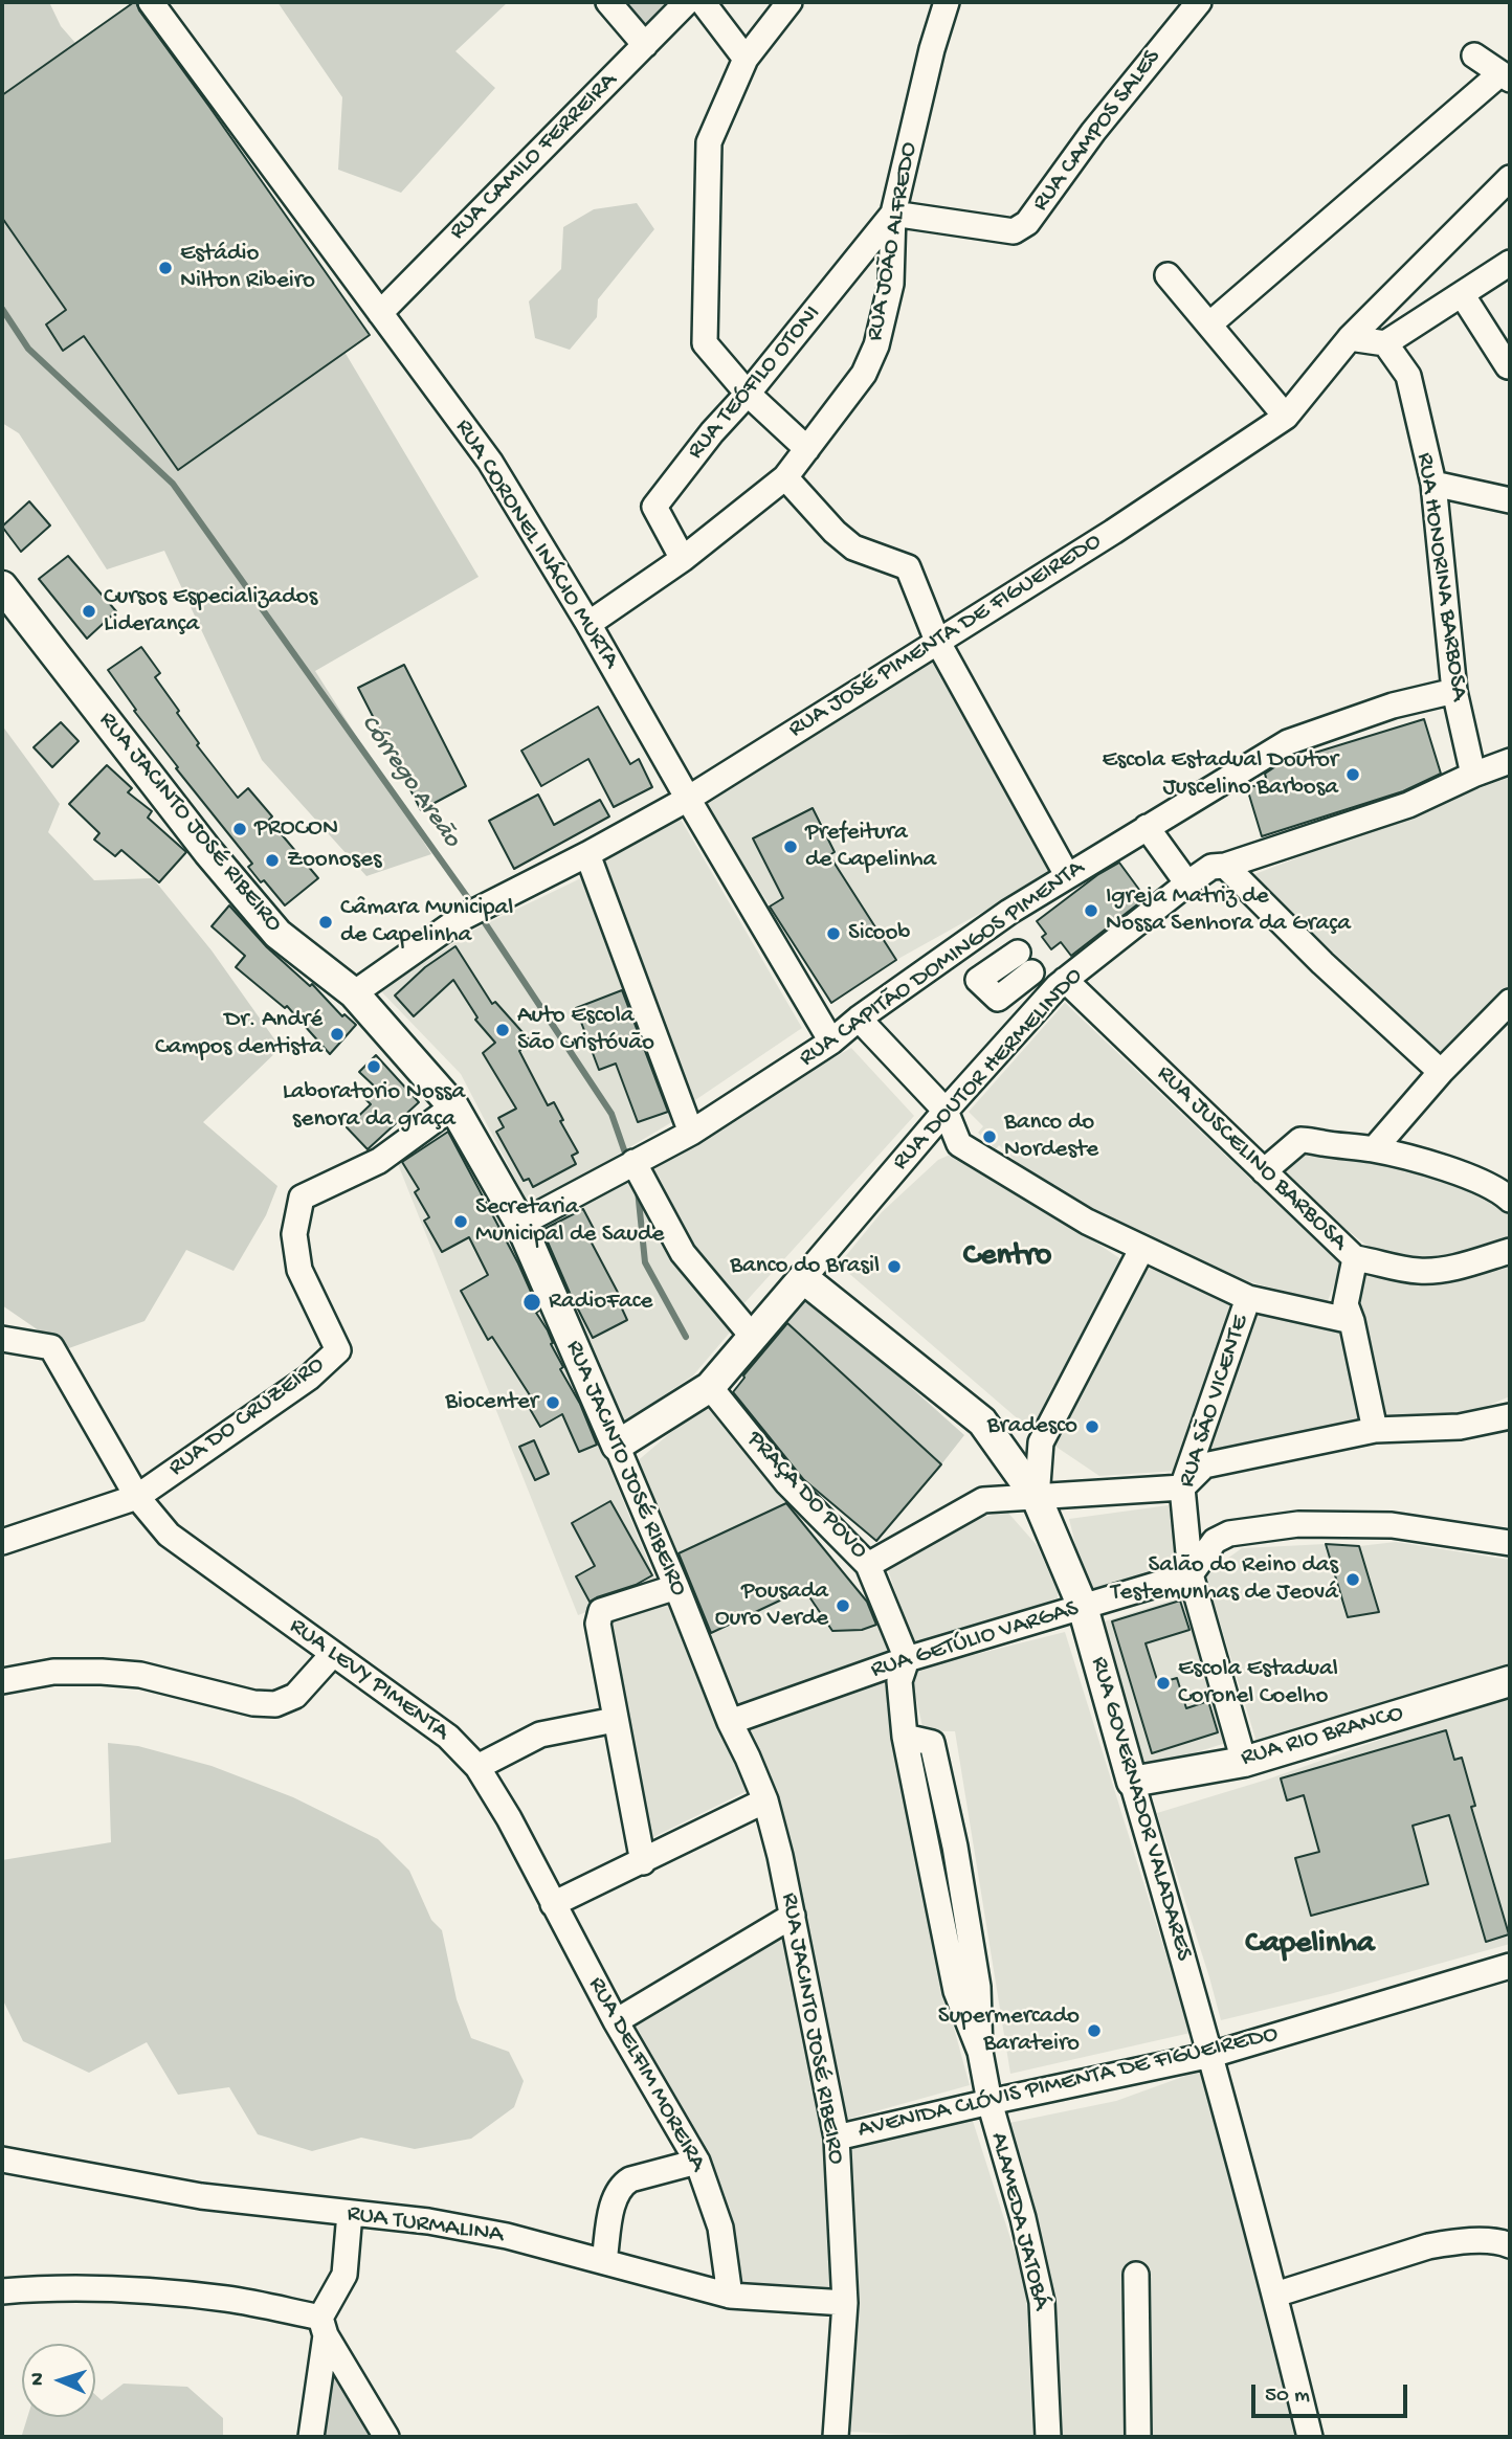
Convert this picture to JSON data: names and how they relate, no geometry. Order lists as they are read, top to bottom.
{
  "streets": {
    "main road": [
      "RUA JACINTO JOSÉ RIBEIRO",
      "RUA DOUTOR HERMELINDO",
      "RUA RIO BRANCO",
      "RUA GOVERNADOR VALADARES"
    ],
    "street": [
      "RUA CAMPOS SALES",
      "RUA CAMILO FERREIRA",
      "RUA JOÃO ALFREDO",
      "RUA TEÓFILO OTONI",
      "RUA CORONEL INÁCIO MURTA",
      "RUA HONORINA BARBOSA",
      "RUA JOSÉ PIMENTA DE FIGUEIREDO",
      "RUA CAPITÃO DOMINGOS PIMENTA",
      "RUA JUSCELINO BARBOSA",
      "RUA SÃO VICENTE",
      "RUA DO CRUZEIRO",
      "PRAÇA DO POVO",
      "RUA GETÚLIO VARGAS",
      "RUA LEVY PIMENTA",
      "RUA DELFIM MOREIRA",
      "AVENIDA CLÓVIS PIMENTA DE FIGUEIREDO",
      "ALAMEDA JATOBÁ",
      "RUA TURMALINA"
    ]
  },
  "crossings": [
    ["RUA CAMPOS SALES", "RUA JOÃO ALFREDO"],
    ["RUA CAMPOS SALES", "RUA TEÓFILO OTONI"],
    ["RUA CAMILO FERREIRA", "RUA CORONEL INÁCIO MURTA"],
    ["RUA JOÃO ALFREDO", "RUA TEÓFILO OTONI"],
    ["RUA JOÃO ALFREDO", "RUA CORONEL INÁCIO MURTA"],
    ["RUA CORONEL INÁCIO MURTA", "RUA JOSÉ PIMENTA DE FIGUEIREDO"],
    ["RUA CORONEL INÁCIO MURTA", "RUA CAPITÃO DOMINGOS PIMENTA"],
    ["RUA HONORINA BARBOSA", "RUA CAPITÃO DOMINGOS PIMENTA"],
    ["RUA HONORINA BARBOSA", "RUA DOUTOR HERMELINDO"],
    ["RUA JOSÉ PIMENTA DE FIGUEIREDO", "RUA JACINTO JOSÉ RIBEIRO"],
    ["RUA JACINTO JOSÉ RIBEIRO", "RUA CAPITÃO DOMINGOS PIMENTA"],
    ["RUA JACINTO JOSÉ RIBEIRO", "RUA DOUTOR HERMELINDO"],
    ["RUA JACINTO JOSÉ RIBEIRO", "RUA DO CRUZEIRO"],
    ["RUA JACINTO JOSÉ RIBEIRO", "RUA GETÚLIO VARGAS"],
    ["RUA JACINTO JOSÉ RIBEIRO", "AVENIDA CLÓVIS PIMENTA DE FIGUEIREDO"],
    ["RUA JACINTO JOSÉ RIBEIRO", "RUA TURMALINA"],
    ["RUA DOUTOR HERMELINDO", "RUA JUSCELINO BARBOSA"],
    ["RUA DOUTOR HERMELINDO", "PRAÇA DO POVO"],
    ["RUA DOUTOR HERMELINDO", "RUA GOVERNADOR VALADARES"],
    ["RUA SÃO VICENTE", "PRAÇA DO POVO"],
    ["RUA SÃO VICENTE", "RUA GETÚLIO VARGAS"],
    ["RUA SÃO VICENTE", "RUA RIO BRANCO"],
    ["RUA DO CRUZEIRO", "RUA LEVY PIMENTA"],
    ["PRAÇA DO POVO", "RUA GOVERNADOR VALADARES"],
    ["RUA GETÚLIO VARGAS", "RUA GOVERNADOR VALADARES"],
    ["RUA LEVY PIMENTA", "RUA DELFIM MOREIRA"],
    ["RUA RIO BRANCO", "RUA GOVERNADOR VALADARES"],
    ["RUA GOVERNADOR VALADARES", "AVENIDA CLÓVIS PIMENTA DE FIGUEIREDO"],
    ["RUA DELFIM MOREIRA", "RUA TURMALINA"],
    ["AVENIDA CLÓVIS PIMENTA DE FIGUEIREDO", "ALAMEDA JATOBÁ"]
  ],
  "districts": ["Centro", "Capelinha"],
  "water": ["Córrego Areão"],
  "places": [
    "Estádio Nilton Ribeiro",
    "Cursos Especializados Liderança",
    "Escola Estadual Doutor Juscelino Barbosa",
    "PROCON",
    "Prefeitura de Capelinha",
    "Zoonoses",
    "Igreja Matriz de Nossa Senhora da Graça",
    "Câmara Municipal de Capelinha",
    "Sicoob",
    "Auto Escola São Cristóvão",
    "Dr. André Campos dentista",
    "Laboratorio Nossa senora da graça",
    "Banco do Nordeste",
    "Secretaria Municipal de Saude",
    "Banco do Brasil",
    "RadioFace",
    "Biocenter",
    "Bradesco",
    "Salão do Reino das Testemunhas de Jeová",
    "Pousada Ouro Verde",
    "Escola Estadual Coronel Coelho",
    "Supermercado Barateiro"
  ],
  "scale_bar": "50 m",
  "north": "left"
}
